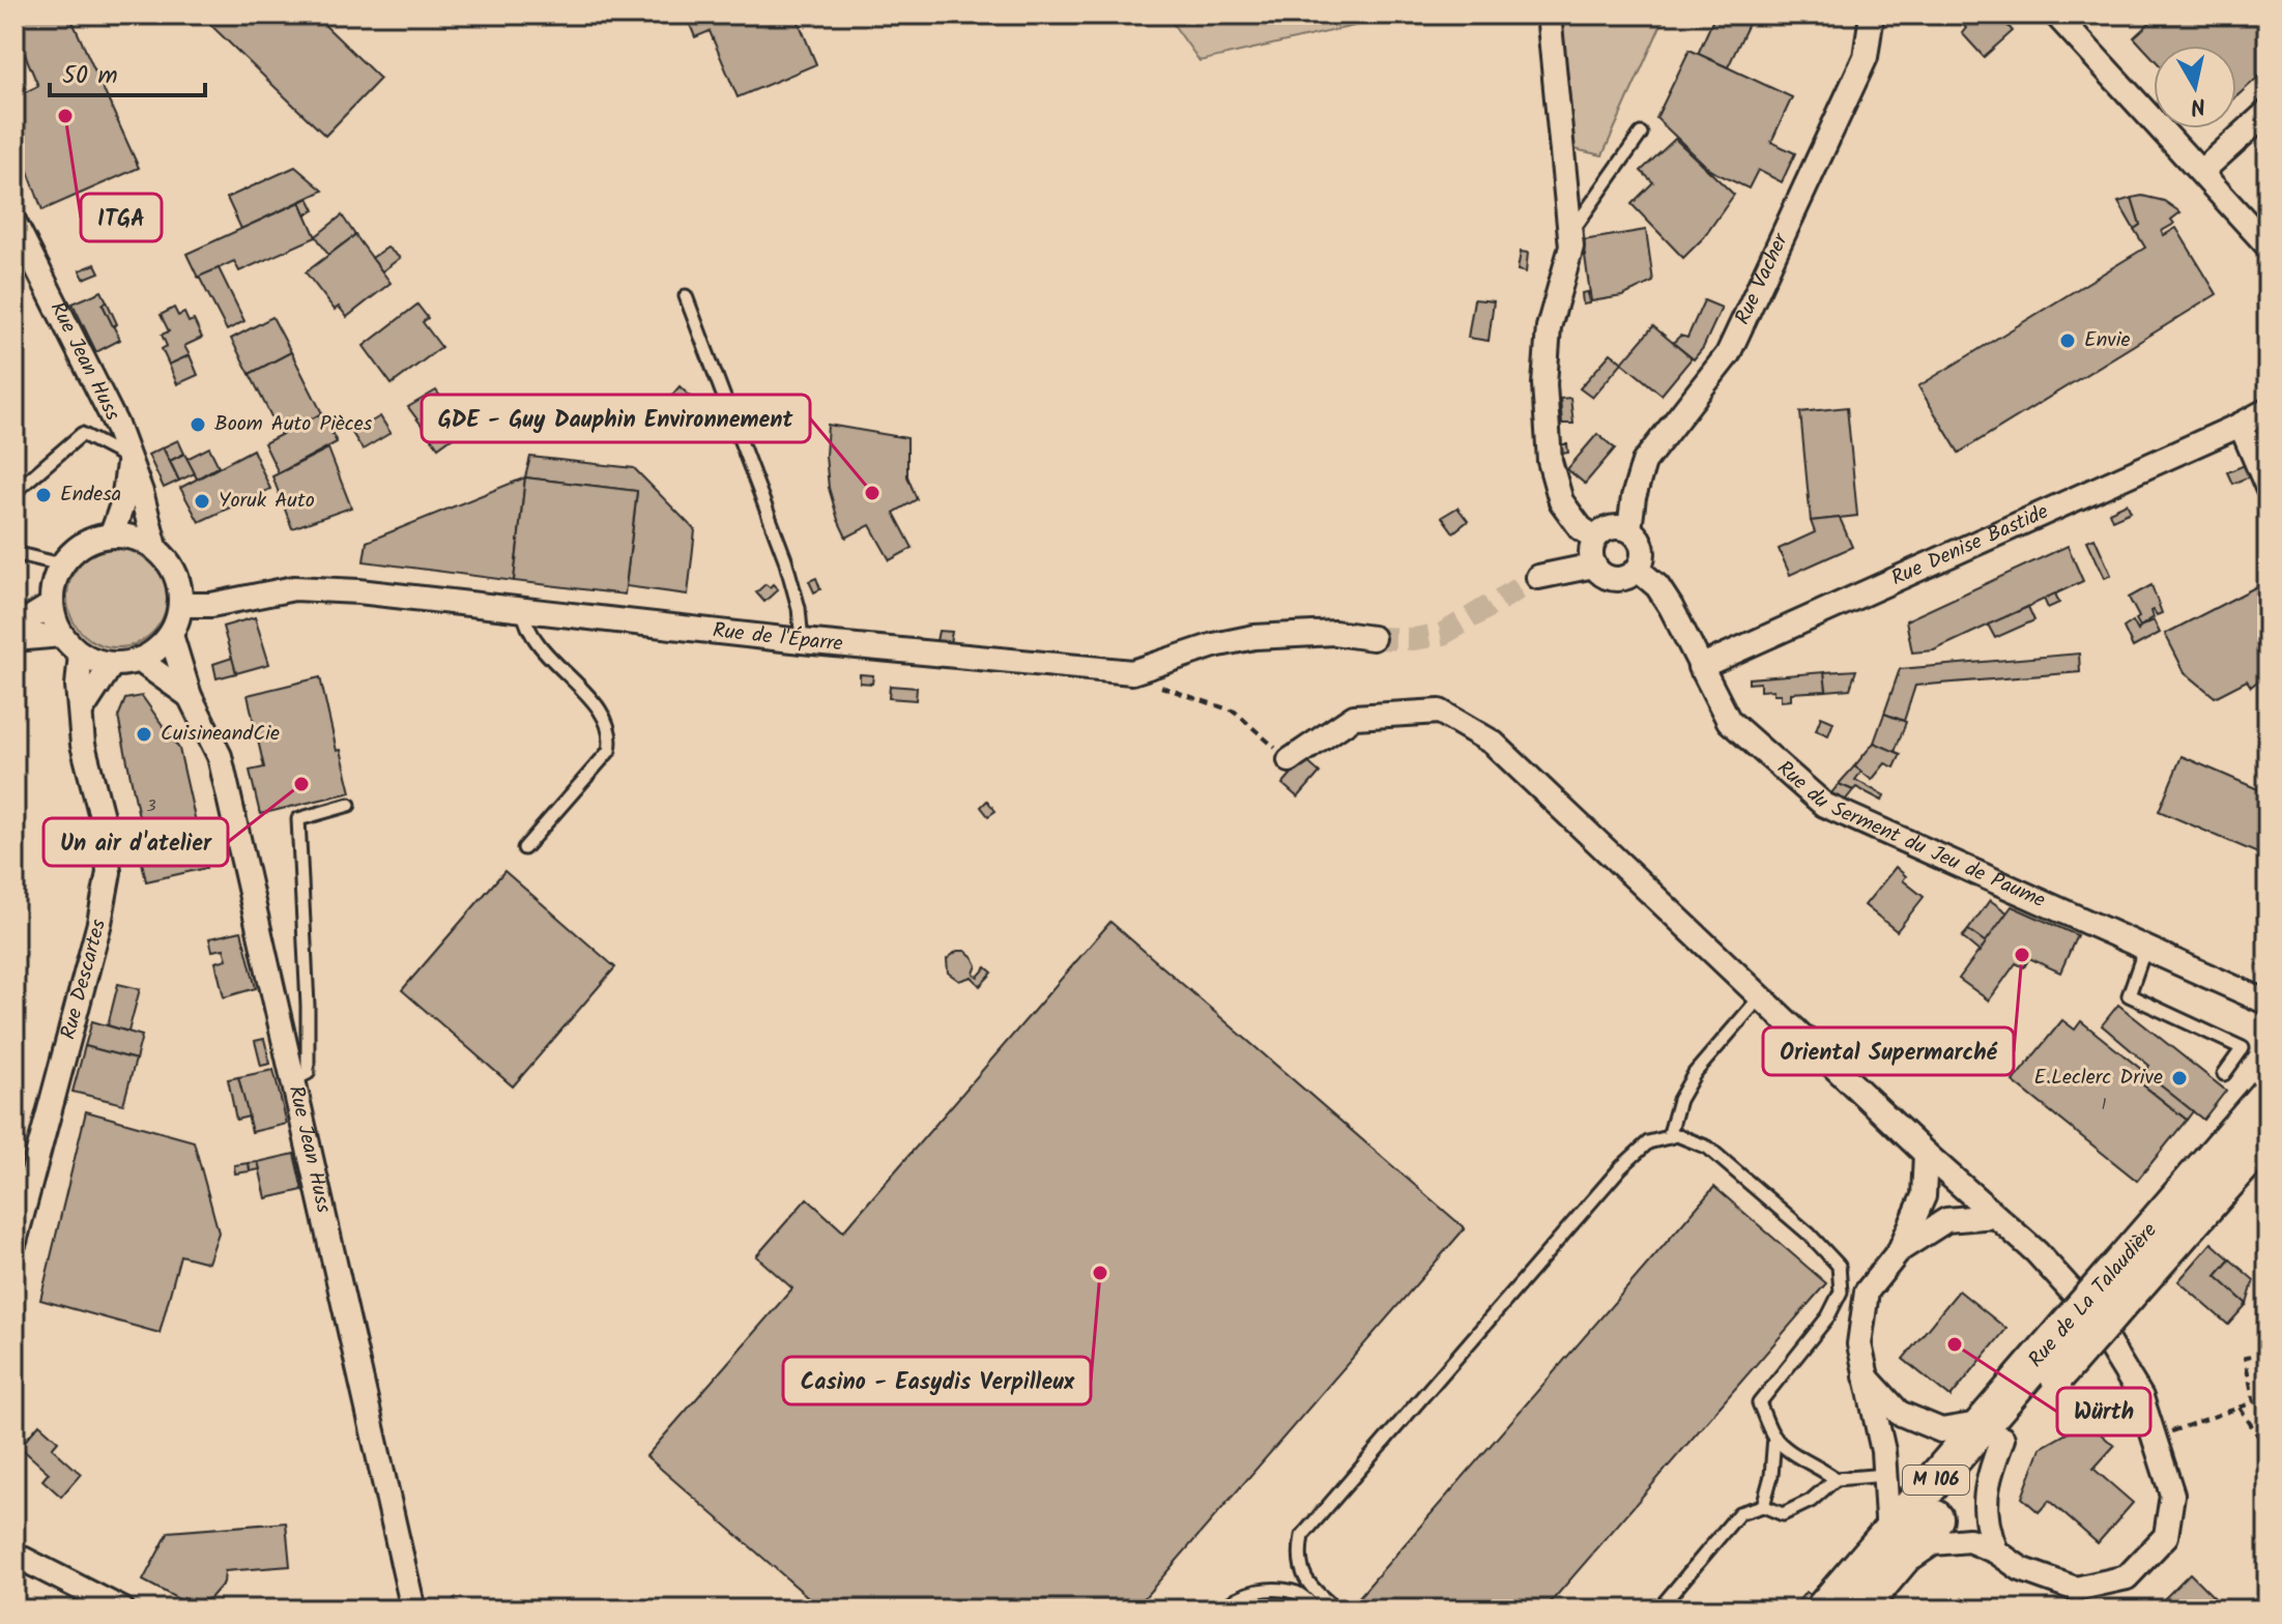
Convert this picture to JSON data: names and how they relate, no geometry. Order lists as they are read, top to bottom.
{
  "streets": {
    "main road": ["Rue de La Talaudière", "M 106"],
    "street": [
      "Rue Vacher",
      "Rue Jean Huss",
      "Rue Denise Bastide",
      "Rue de l'Éparre",
      "Rue du Serment du Jeu de Paume",
      "Rue Descartes"
    ]
  },
  "crossings": [
    ["Rue Vacher", "Rue du Serment du Jeu de Paume"],
    ["Rue Jean Huss", "Rue de l'Éparre"],
    ["Rue Jean Huss", "Rue Descartes"],
    ["Rue Denise Bastide", "Rue du Serment du Jeu de Paume"],
    ["Rue de l'Éparre", "Rue Descartes"]
  ],
  "places": [
    "ITGA",
    "Envie",
    "Boom Auto Pièces",
    "GDE - Guy Dauphin Environnement",
    "Endesa",
    "Yoruk Auto",
    "CuisineandCie",
    "Un air d'atelier",
    "Oriental Supermarché",
    "E.Leclerc Drive",
    "Casino - Easydis Verpilleux",
    "Würth"
  ],
  "house_numbers": ["3", "1"],
  "scale_bar": "50 m",
  "north": "bottom"
}
